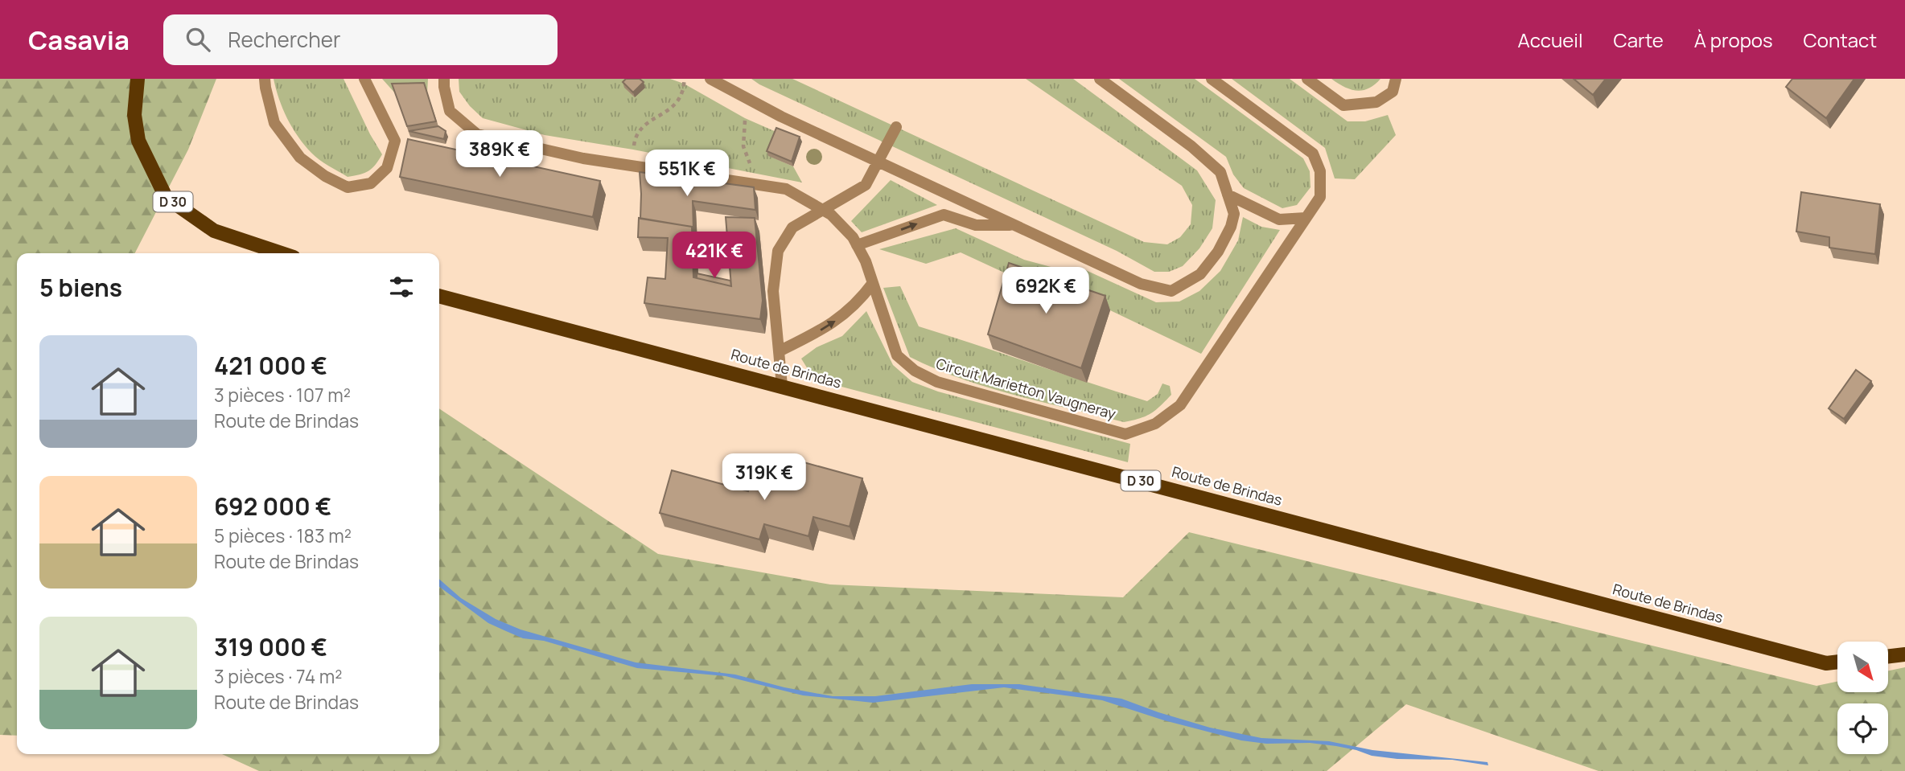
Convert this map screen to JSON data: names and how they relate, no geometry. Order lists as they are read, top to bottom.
{
  "streets": {
    "main road": ["D 30", "Route de Brindas"],
    "lane": ["Circuit Marietton Vaugneray"]
  },
  "north": "bottom right",
  "page": {
    "header": "Casavia",
    "search": "Rechercher",
    "nav": [
      "Accueil",
      "Carte",
      "À propos",
      "Contact"
    ],
    "price": [
      "389K €",
      "551K €",
      "421K €",
      "692K €",
      "319K €"
    ],
    "heading": "5 biens",
    "list": [
      {
        "name": "421 000 €",
        "note": "3 pièces · 107 m² · Route de Brindas"
      },
      {
        "name": "692 000 €",
        "note": "5 pièces · 183 m² · Route de Brindas"
      },
      {
        "name": "319 000 €",
        "note": "3 pièces · 74 m² · Route de Brindas"
      }
    ]
  }
}
